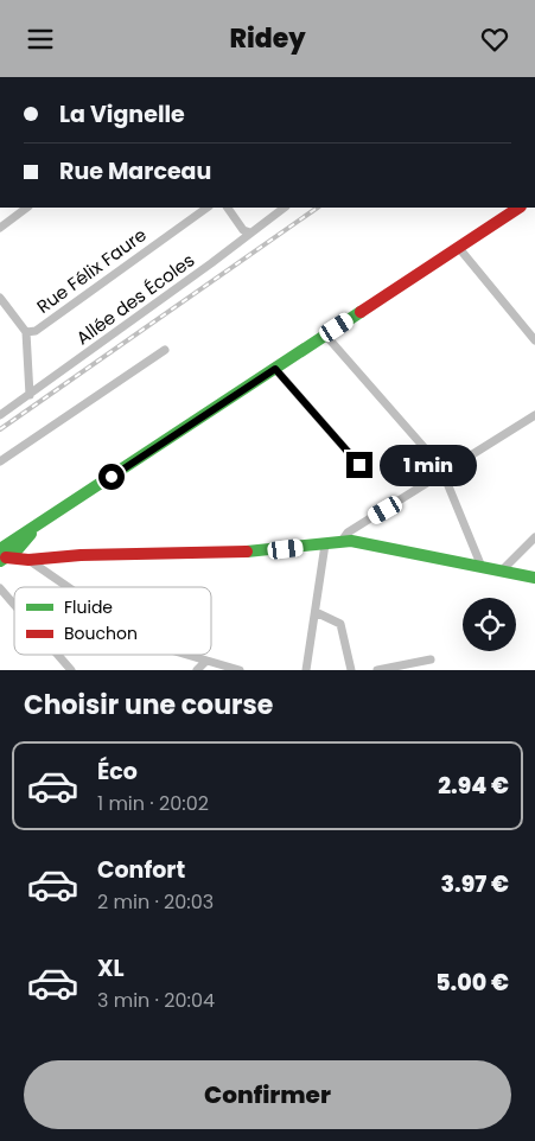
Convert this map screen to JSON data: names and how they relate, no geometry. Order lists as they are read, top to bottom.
{
  "streets": {
    "street": ["Rue Félix Faure", "Allée des Écoles"]
  },
  "legend": ["Fluide", "Bouchon"],
  "page": {
    "header": "Ridey",
    "banner": ["La Vignelle", "Rue Marceau"],
    "bubble": "1 min",
    "heading": "Choisir une course",
    "list": [
      {
        "name": "Éco",
        "note": "1 min · 20:02",
        "value": "2.94 €"
      },
      {
        "name": "Confort",
        "note": "2 min · 20:03",
        "value": "3.97 €"
      },
      {
        "name": "XL",
        "note": "3 min · 20:04",
        "value": "5.00 €"
      }
    ],
    "buttons": "Confirmer"
  }
}
